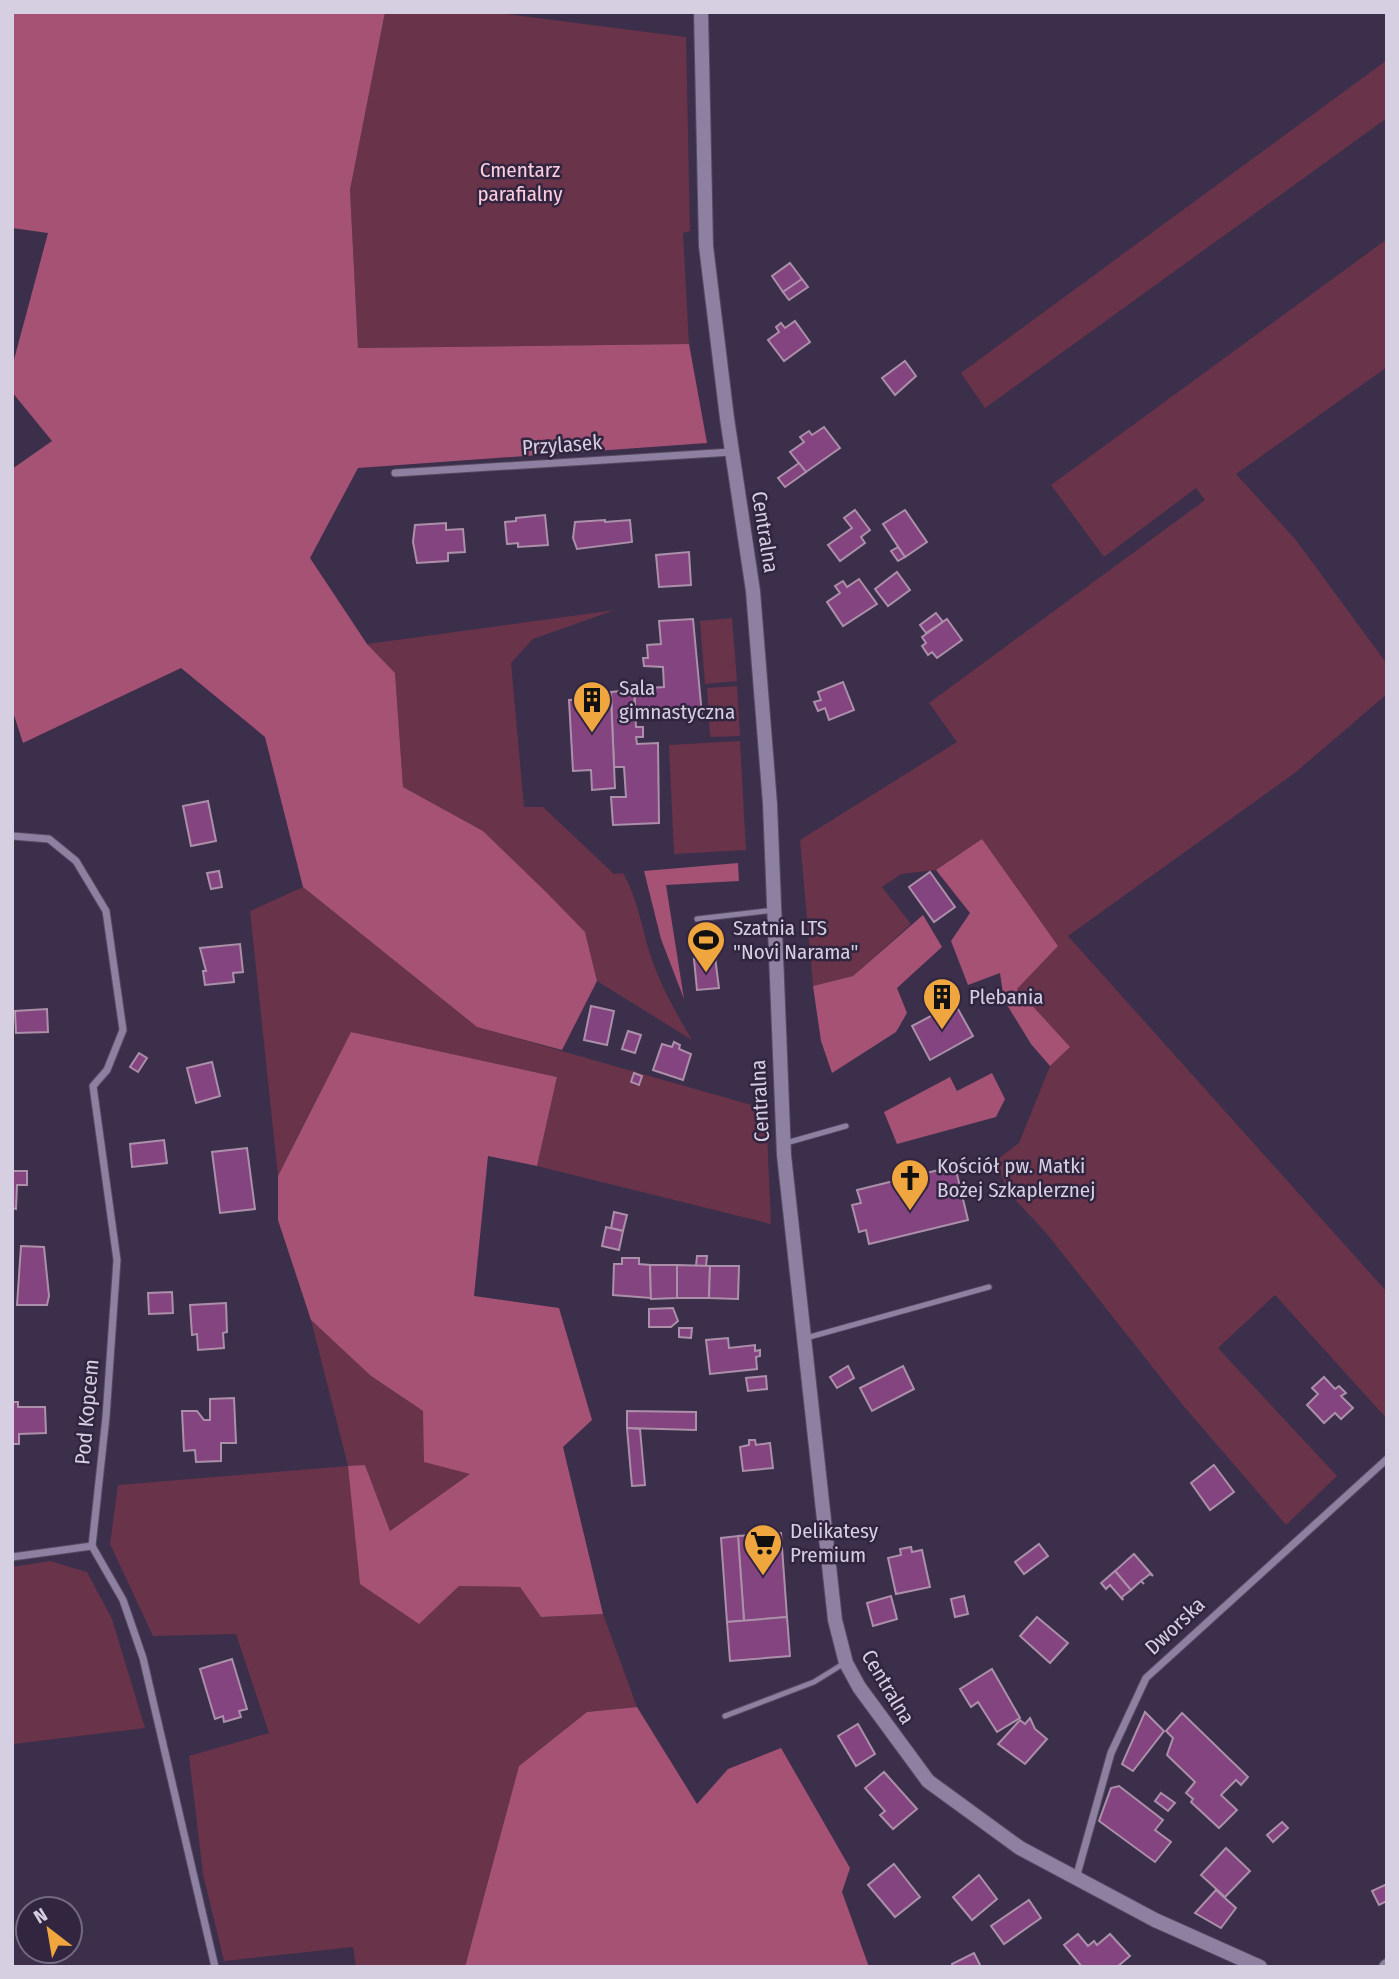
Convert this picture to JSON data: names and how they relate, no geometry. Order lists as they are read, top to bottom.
{
  "streets": {
    "street": [
      "Przylasek",
      "Centralna",
      "Pod Kopcem",
      "Dworska"
    ]
  },
  "crossings": [
    ["Przylasek", "Centralna"],
    ["Centralna", "Dworska"]
  ],
  "parks": ["Cmentarz parafialny"],
  "places": {
    "building": ["Sala gimnastyczna", "Plebania"],
    "sports": ["Szatnia LTS \"Novi Narama\""],
    "church": ["Kościół pw. Matki Bożej Szkaplerznej"],
    "supermarket": ["Delikatesy Premium"]
  },
  "north": "top left"
}
